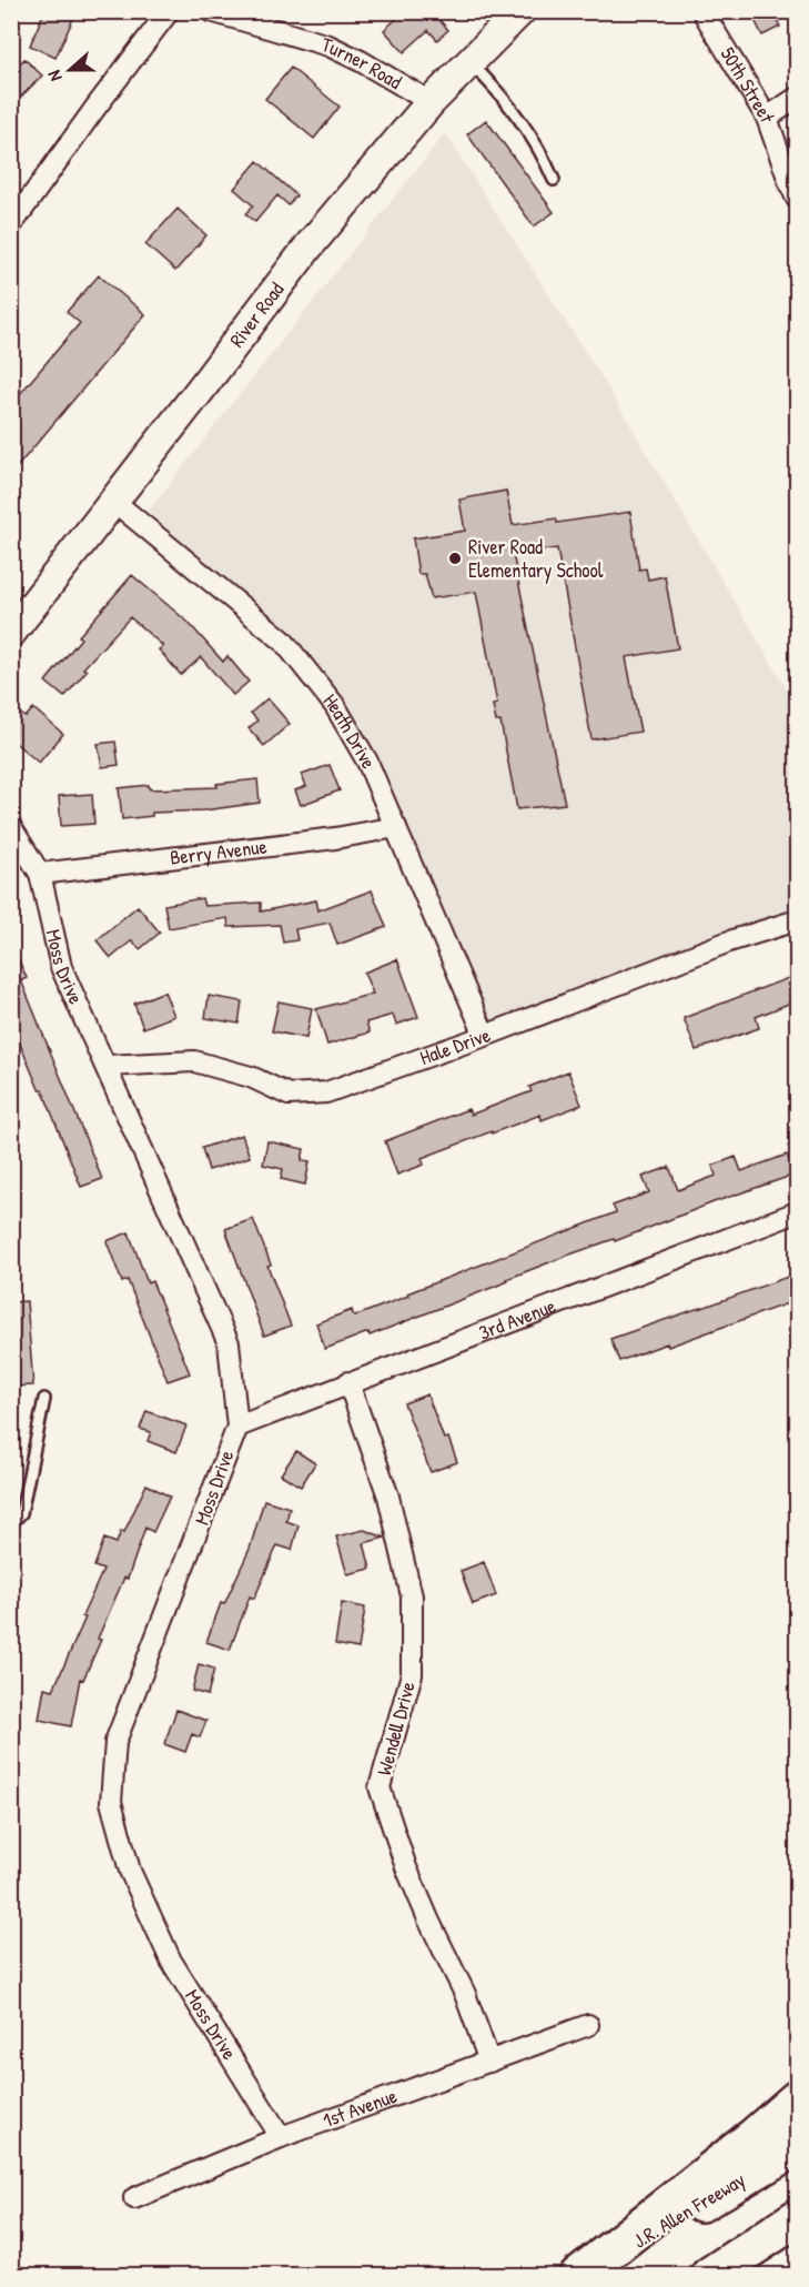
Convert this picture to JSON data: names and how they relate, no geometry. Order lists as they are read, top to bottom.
{
  "streets": {
    "highway": ["J.R. Allen Freeway"],
    "main road": ["River Road"],
    "street": [
      "Turner Road",
      "50th Street",
      "Heath Drive",
      "Berry Avenue",
      "Moss Drive",
      "Hale Drive",
      "3rd Avenue",
      "Wendell Drive",
      "1st Avenue"
    ]
  },
  "crossings": [
    ["Turner Road", "River Road"],
    ["River Road", "Heath Drive"],
    ["Heath Drive", "Berry Avenue"],
    ["Heath Drive", "Hale Drive"],
    ["Berry Avenue", "Moss Drive"],
    ["Moss Drive", "Hale Drive"],
    ["Moss Drive", "3rd Avenue"],
    ["Moss Drive", "1st Avenue"],
    ["3rd Avenue", "Wendell Drive"],
    ["Wendell Drive", "1st Avenue"]
  ],
  "places": ["River Road Elementary School"],
  "north": "left"
}
